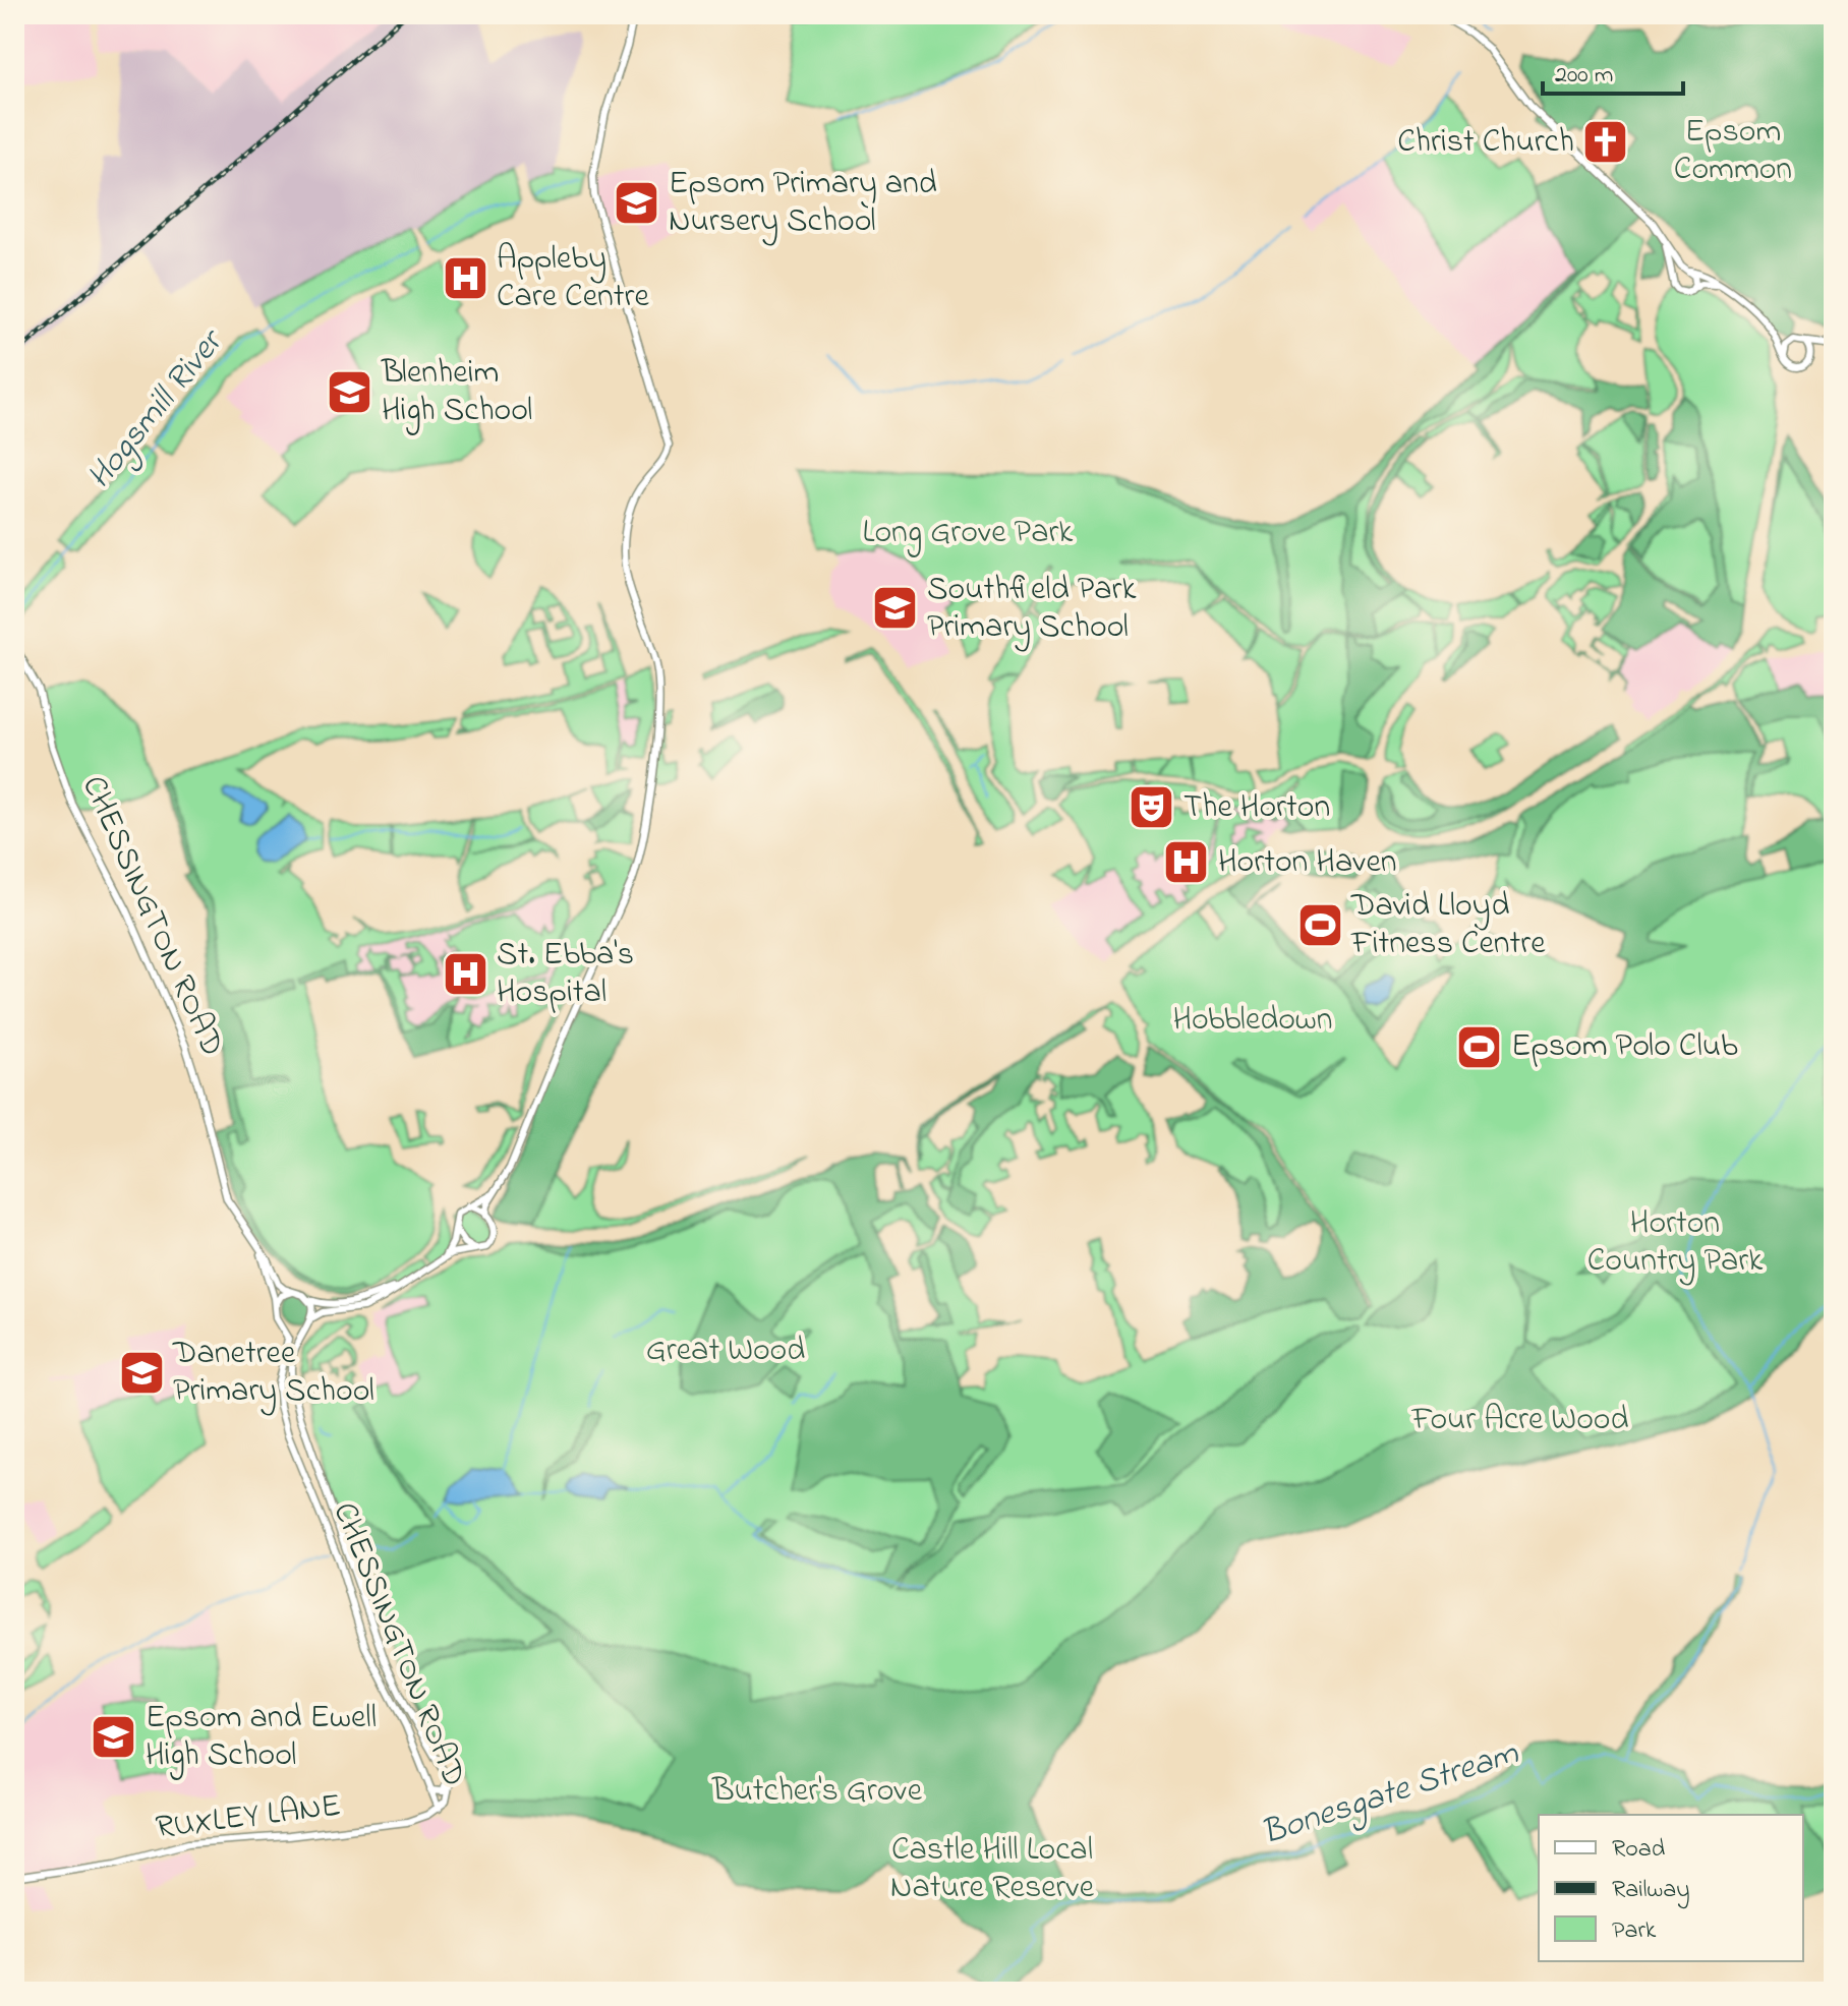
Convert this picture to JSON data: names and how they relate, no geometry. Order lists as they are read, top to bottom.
{
  "streets": {
    "main road": ["CHESSINGTON ROAD", "RUXLEY LANE"]
  },
  "crossings": [
    ["CHESSINGTON ROAD", "RUXLEY LANE"]
  ],
  "water": ["Hogsmill River", "Bonesgate Stream"],
  "parks": [
    "Epsom Common",
    "Long Grove Park",
    "Hobbledown",
    "Horton Country Park",
    "Great Wood",
    "Four Acre Wood",
    "Butcher's Grove",
    "Castle Hill Local Nature Reserve"
  ],
  "places": {
    "church": ["Christ Church"],
    "school or university": [
      "Epsom Primary and Nursery School",
      "Blenheim High School",
      "Southfield Park Primary School",
      "Danetree Primary School",
      "Epsom and Ewell High School"
    ],
    "hospital": ["Appleby Care Centre", "Horton Haven", "St. Ebba's Hospital"],
    "theatre": ["The Horton"],
    "sports": ["David Lloyd Fitness Centre", "Epsom Polo Club"]
  },
  "legend": ["Road", "Railway", "Park"],
  "scale_bar": "200 m"
}
